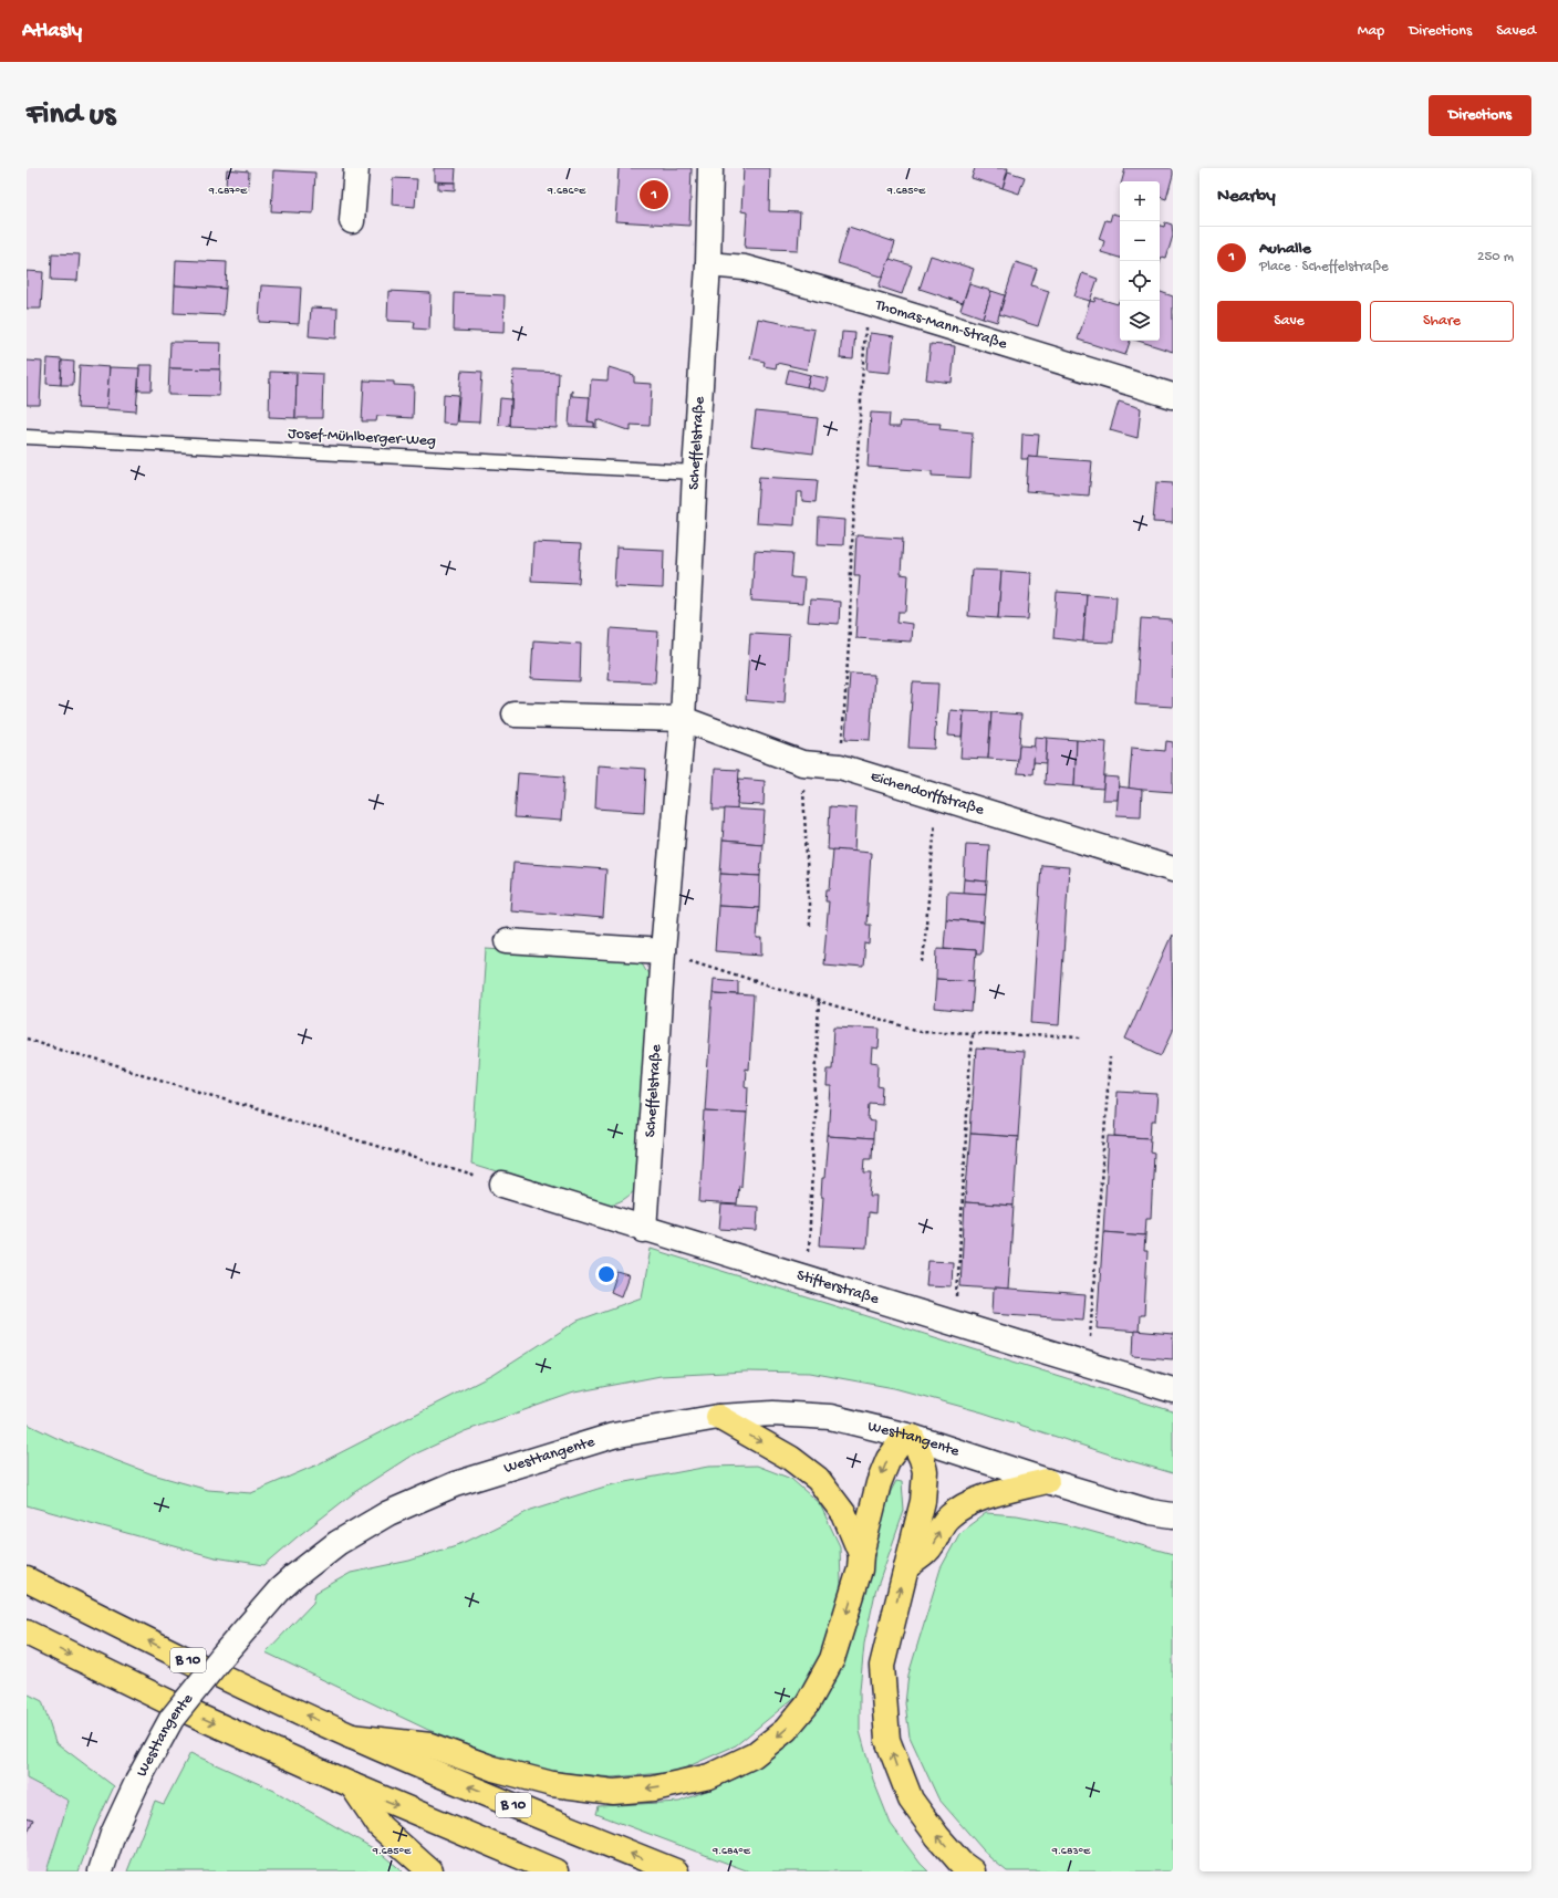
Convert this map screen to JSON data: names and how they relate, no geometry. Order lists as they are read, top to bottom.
{
  "streets": {
    "highway": ["B 10"],
    "street": [
      "Thomas-Mann-Straße",
      "Scheffelstraße",
      "Eichendorffstraße",
      "Stifterstraße",
      "Westtangente"
    ],
    "lane": ["Josef-Mühlberger-Weg"]
  },
  "crossings": [
    ["Thomas-Mann-Straße", "Scheffelstraße"],
    ["Josef-Mühlberger-Weg", "Scheffelstraße"],
    ["Scheffelstraße", "Eichendorffstraße"],
    ["Scheffelstraße", "Stifterstraße"]
  ],
  "page": {
    "header": "Atlasly",
    "nav": ["Map", "Directions", "Saved"],
    "buttons": [
      "Directions",
      ["Save", "Share"]
    ],
    "title": "Find us",
    "heading": "Nearby",
    "pins": "1",
    "map_buttons": ["+", "−"],
    "list": [
      {
        "mark": "1",
        "name": "Auhalle",
        "note": "Place · Scheffelstraße",
        "value": "250 m"
      }
    ]
  },
  "coordinates": [
    "9.687°E",
    "9.686°E",
    "9.685°E",
    "9.684°E",
    "9.683°E"
  ]
}
